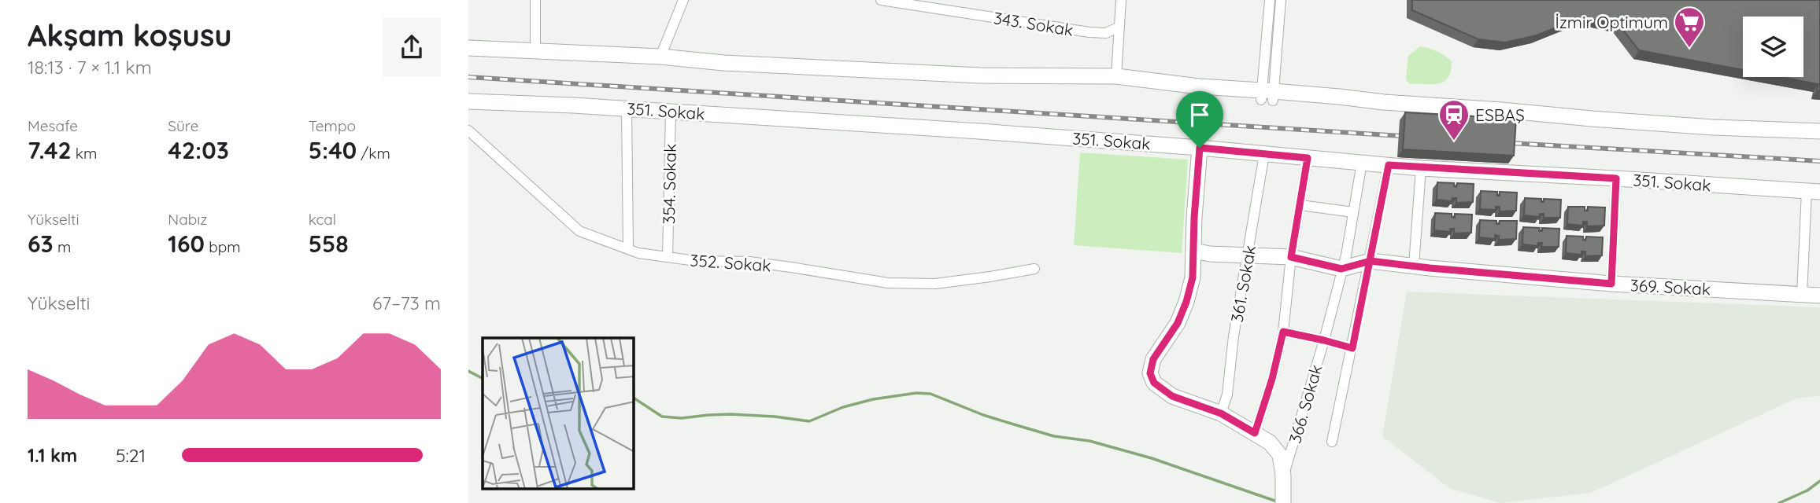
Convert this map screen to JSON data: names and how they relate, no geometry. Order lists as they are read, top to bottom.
{
  "streets": {
    "street": [
      "343. Sokak",
      "351. Sokak",
      "354. Sokak",
      "352. Sokak",
      "361. Sokak",
      "369. Sokak",
      "366. Sokak"
    ]
  },
  "crossings": [
    ["351. Sokak", "354. Sokak"],
    ["351. Sokak", "361. Sokak"],
    ["351. Sokak", "366. Sokak"],
    ["354. Sokak", "352. Sokak"],
    ["361. Sokak", "369. Sokak"],
    ["369. Sokak", "366. Sokak"]
  ],
  "places": {
    "supermarket": ["İzmir Optimum"],
    "station": ["ESBAŞ"]
  },
  "page": {
    "heading": ["Akşam koşusu", "18:13 · 7 × 1.1 km"],
    "stats": [
      ["Mesafe", "7.42 km"],
      ["Süre", "42:03"],
      ["Tempo", "5:40 /km"],
      ["Yükselti", "63 m"],
      ["Nabız", "160 bpm"],
      ["kcal", "558"]
    ],
    "chart": ["Yükselti", "67–73 m"],
    "list": [
      {
        "name": "1.1 km",
        "note": "5:21"
      }
    ]
  }
}
